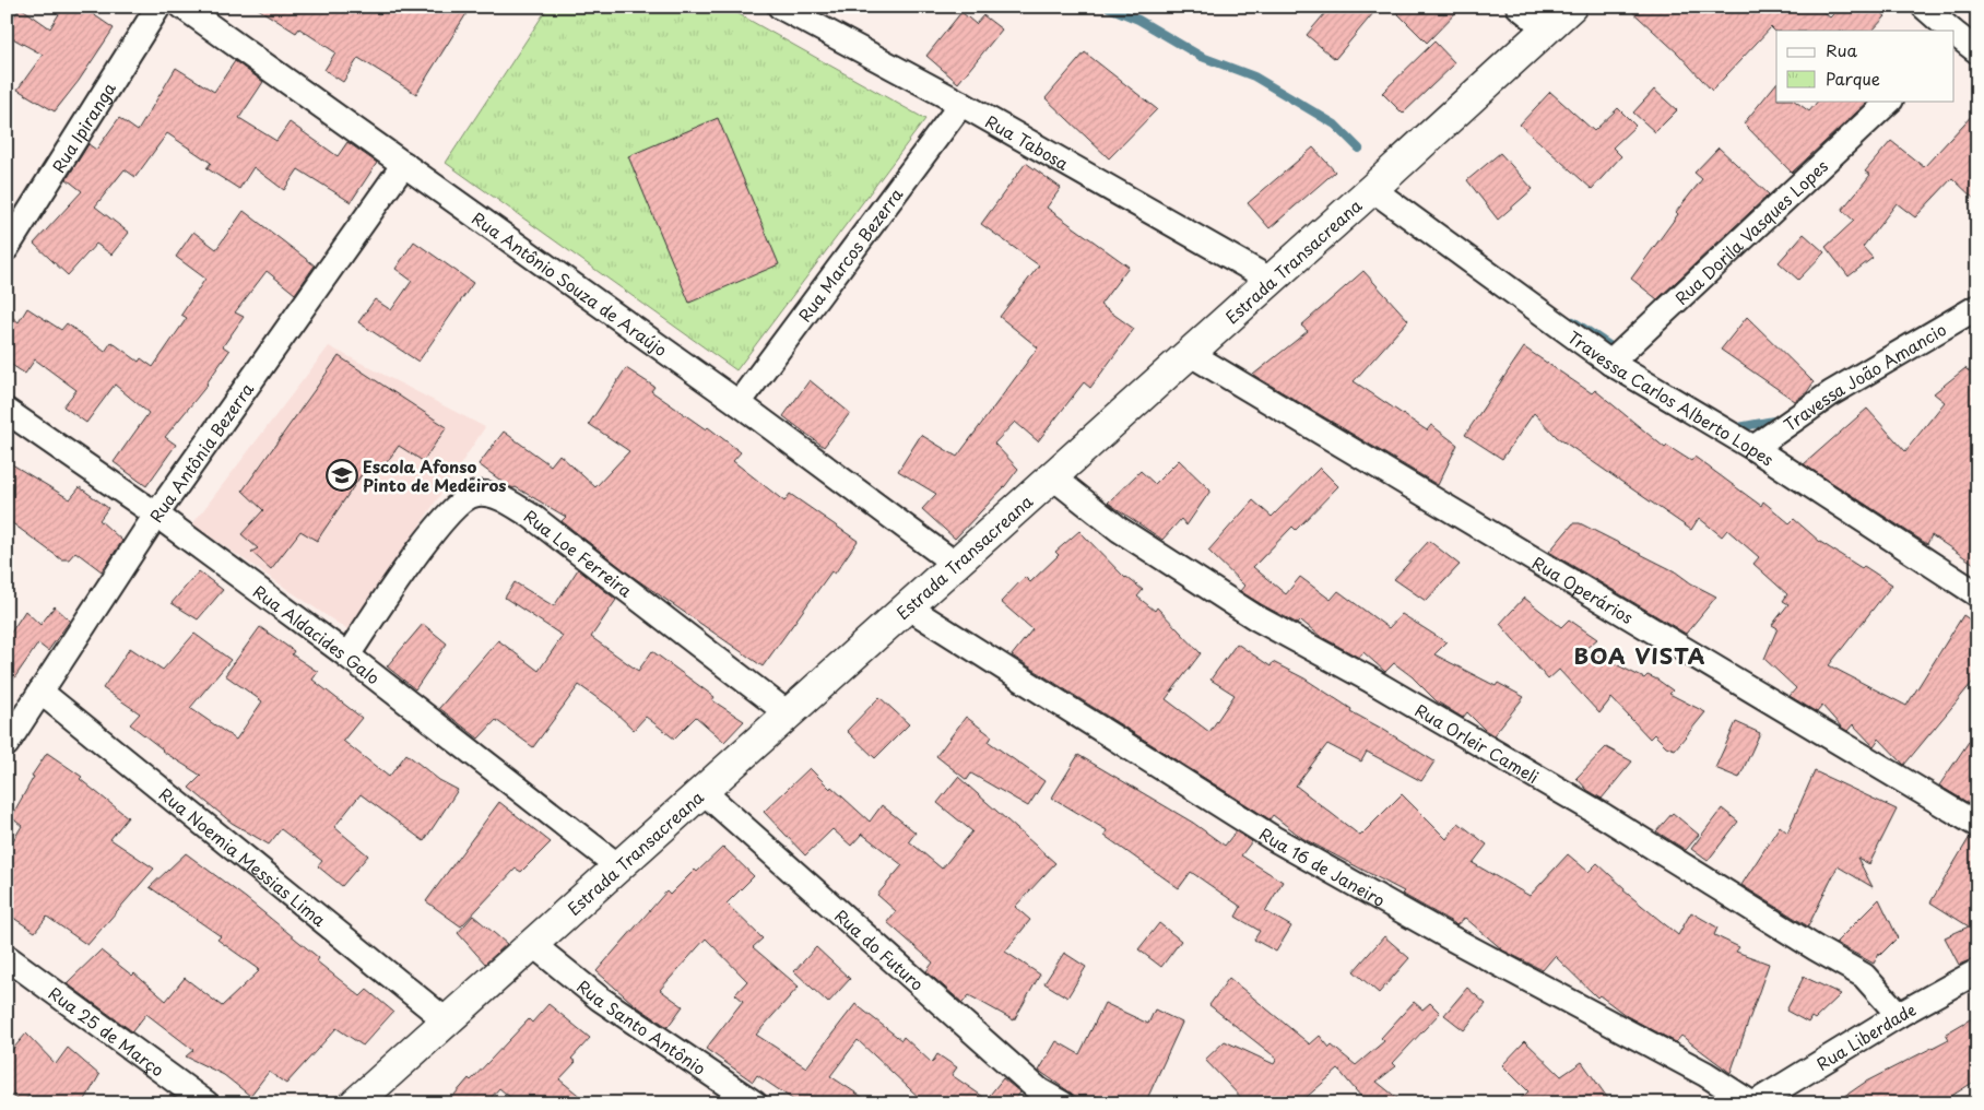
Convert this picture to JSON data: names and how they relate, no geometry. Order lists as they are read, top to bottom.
{
  "streets": {
    "street": [
      "Rua Ipiranga",
      "Rua Tabosa",
      "Rua Dorila Vasques Lopes",
      "Rua Marcos Bezerra",
      "Estrada Transacreana",
      "Rua Antônio Souza de Araújo",
      "Travessa João Amancio",
      "Travessa Carlos Alberto Lopes",
      "Rua Antônia Bezerra",
      "Rua Loe Ferreira",
      "Rua Operários",
      "Rua Aldacides Galo",
      "Rua Orleir Cameli",
      "Rua Noemia Messias Lima",
      "Rua 16 de Janeiro",
      "Rua do Futuro",
      "Rua Santo Antônio",
      "Rua 25 de Março",
      "Rua Liberdade"
    ]
  },
  "crossings": [
    ["Rua Tabosa", "Rua Marcos Bezerra"],
    ["Rua Tabosa", "Estrada Transacreana"],
    ["Rua Dorila Vasques Lopes", "Travessa Carlos Alberto Lopes"],
    ["Rua Marcos Bezerra", "Rua Antônio Souza de Araújo"],
    ["Estrada Transacreana", "Rua Antônio Souza de Araújo"],
    ["Estrada Transacreana", "Travessa Carlos Alberto Lopes"],
    ["Estrada Transacreana", "Rua Loe Ferreira"],
    ["Estrada Transacreana", "Rua Operários"],
    ["Estrada Transacreana", "Rua Aldacides Galo"],
    ["Estrada Transacreana", "Rua Orleir Cameli"],
    ["Estrada Transacreana", "Rua Noemia Messias Lima"],
    ["Estrada Transacreana", "Rua 16 de Janeiro"],
    ["Estrada Transacreana", "Rua do Futuro"],
    ["Estrada Transacreana", "Rua Santo Antônio"],
    ["Rua Antônio Souza de Araújo", "Rua Antônia Bezerra"],
    ["Travessa João Amancio", "Travessa Carlos Alberto Lopes"],
    ["Rua Antônia Bezerra", "Rua Aldacides Galo"],
    ["Rua Antônia Bezerra", "Rua Noemia Messias Lima"],
    ["Rua Loe Ferreira", "Rua Aldacides Galo"],
    ["Rua Orleir Cameli", "Rua Liberdade"],
    ["Rua 16 de Janeiro", "Rua Liberdade"]
  ],
  "districts": ["BOA VISTA"],
  "places": {
    "school or university": ["Escola Afonso Pinto de Medeiros"]
  },
  "legend": ["Rua", "Parque"]
}
